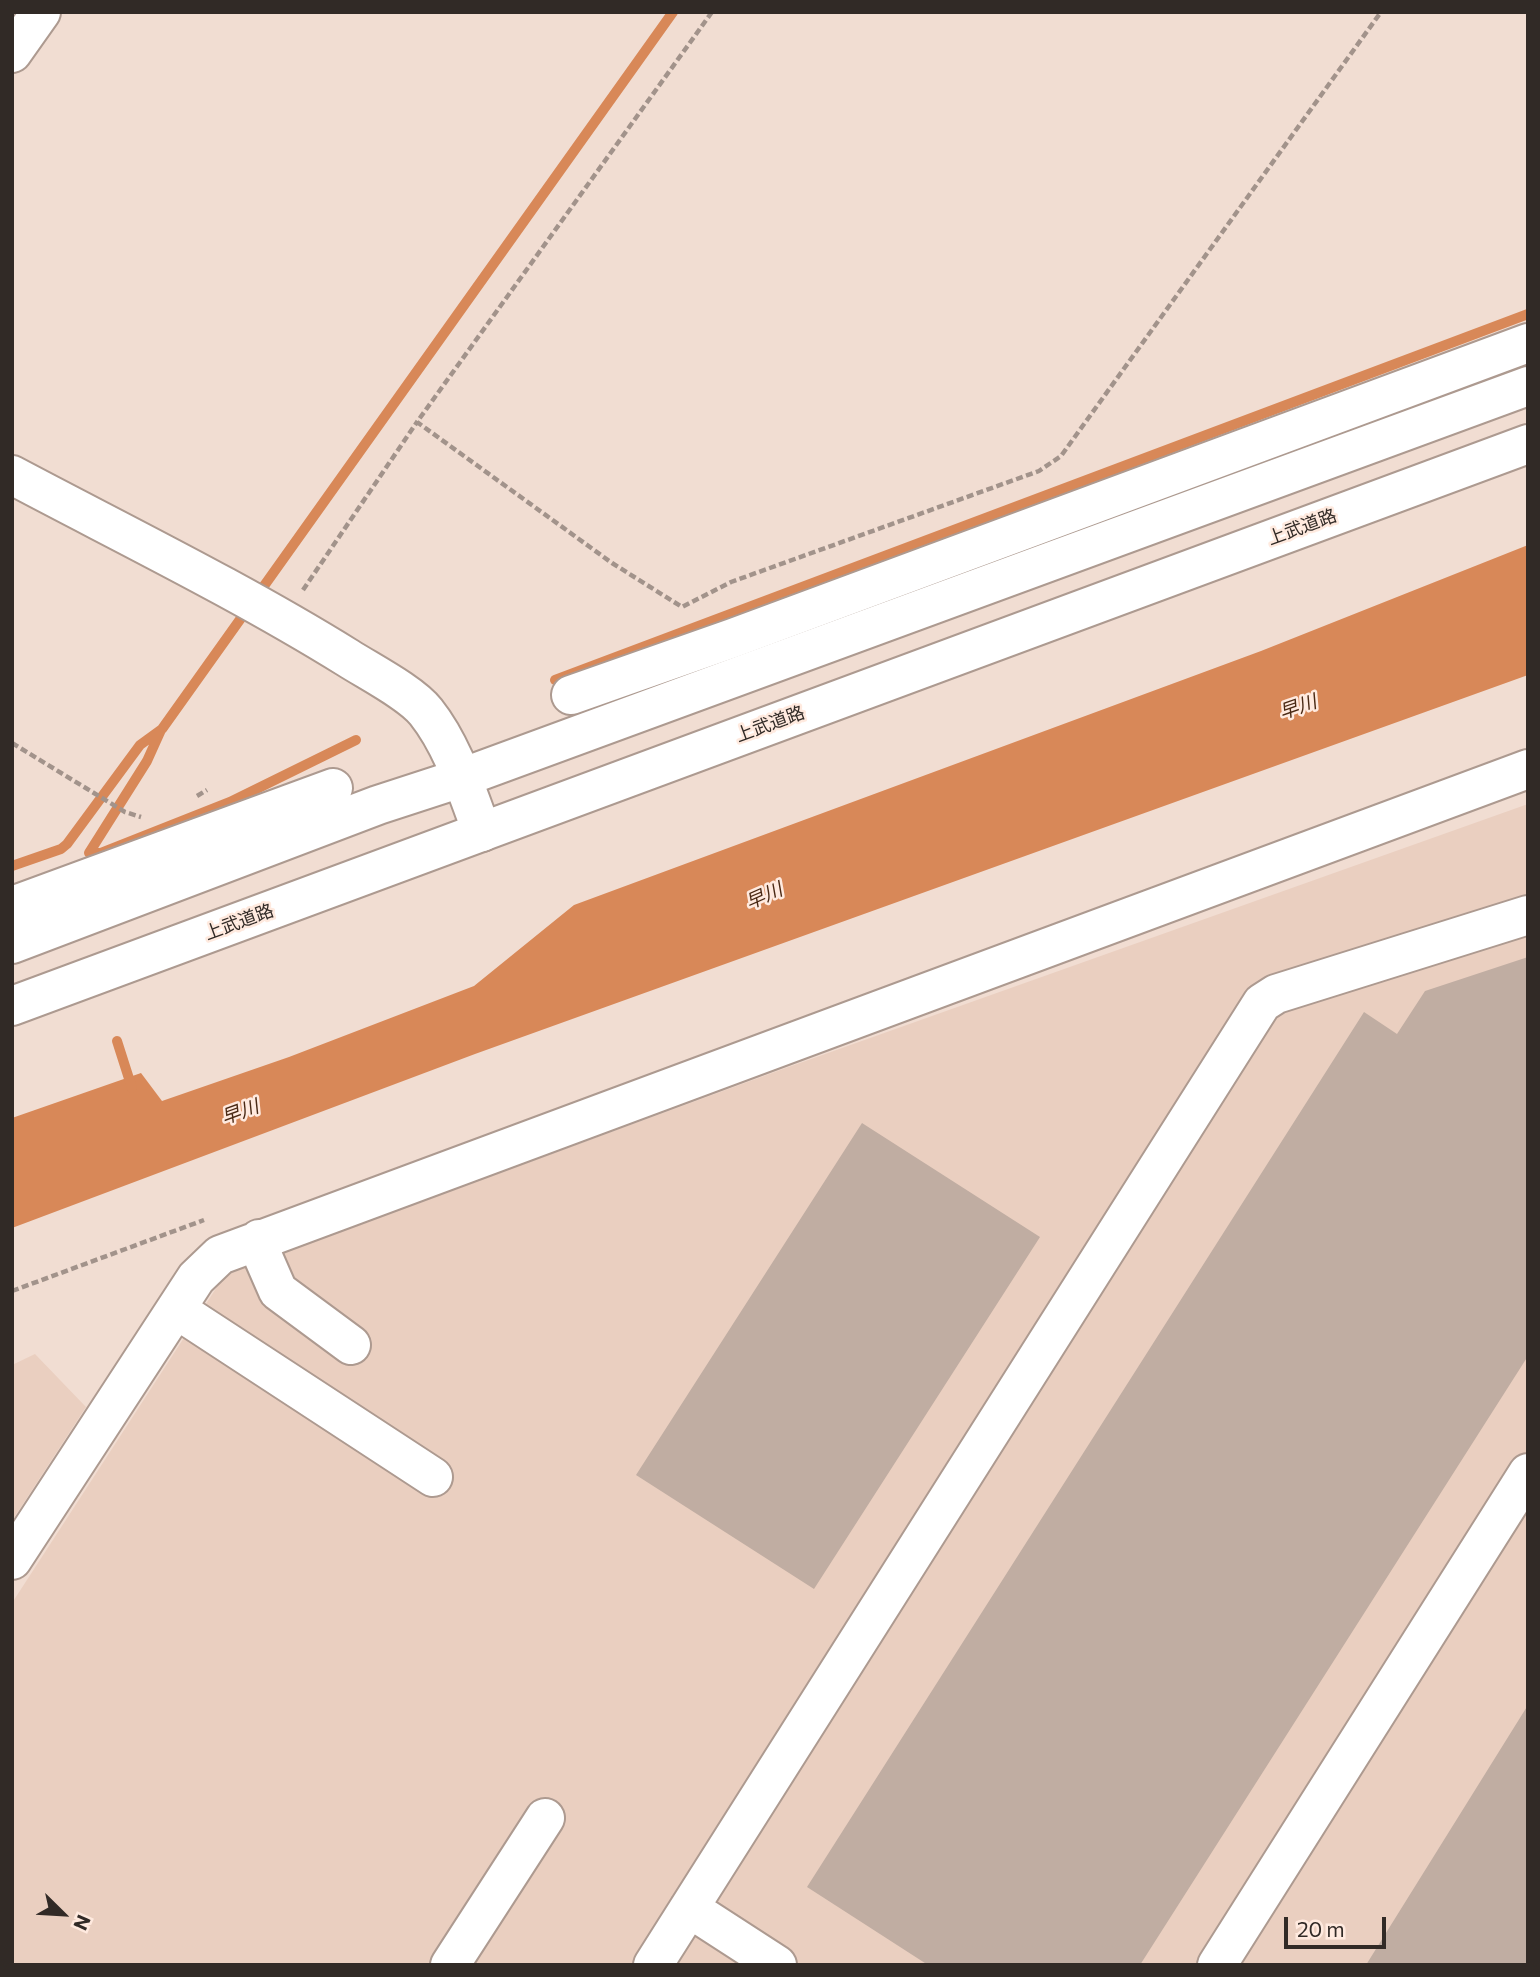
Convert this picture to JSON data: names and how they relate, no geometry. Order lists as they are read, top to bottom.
{
  "streets": {
    "main road": ["上武道路"]
  },
  "water": ["早川"],
  "scale_bar": "20 m",
  "north": "bottom right"
}
